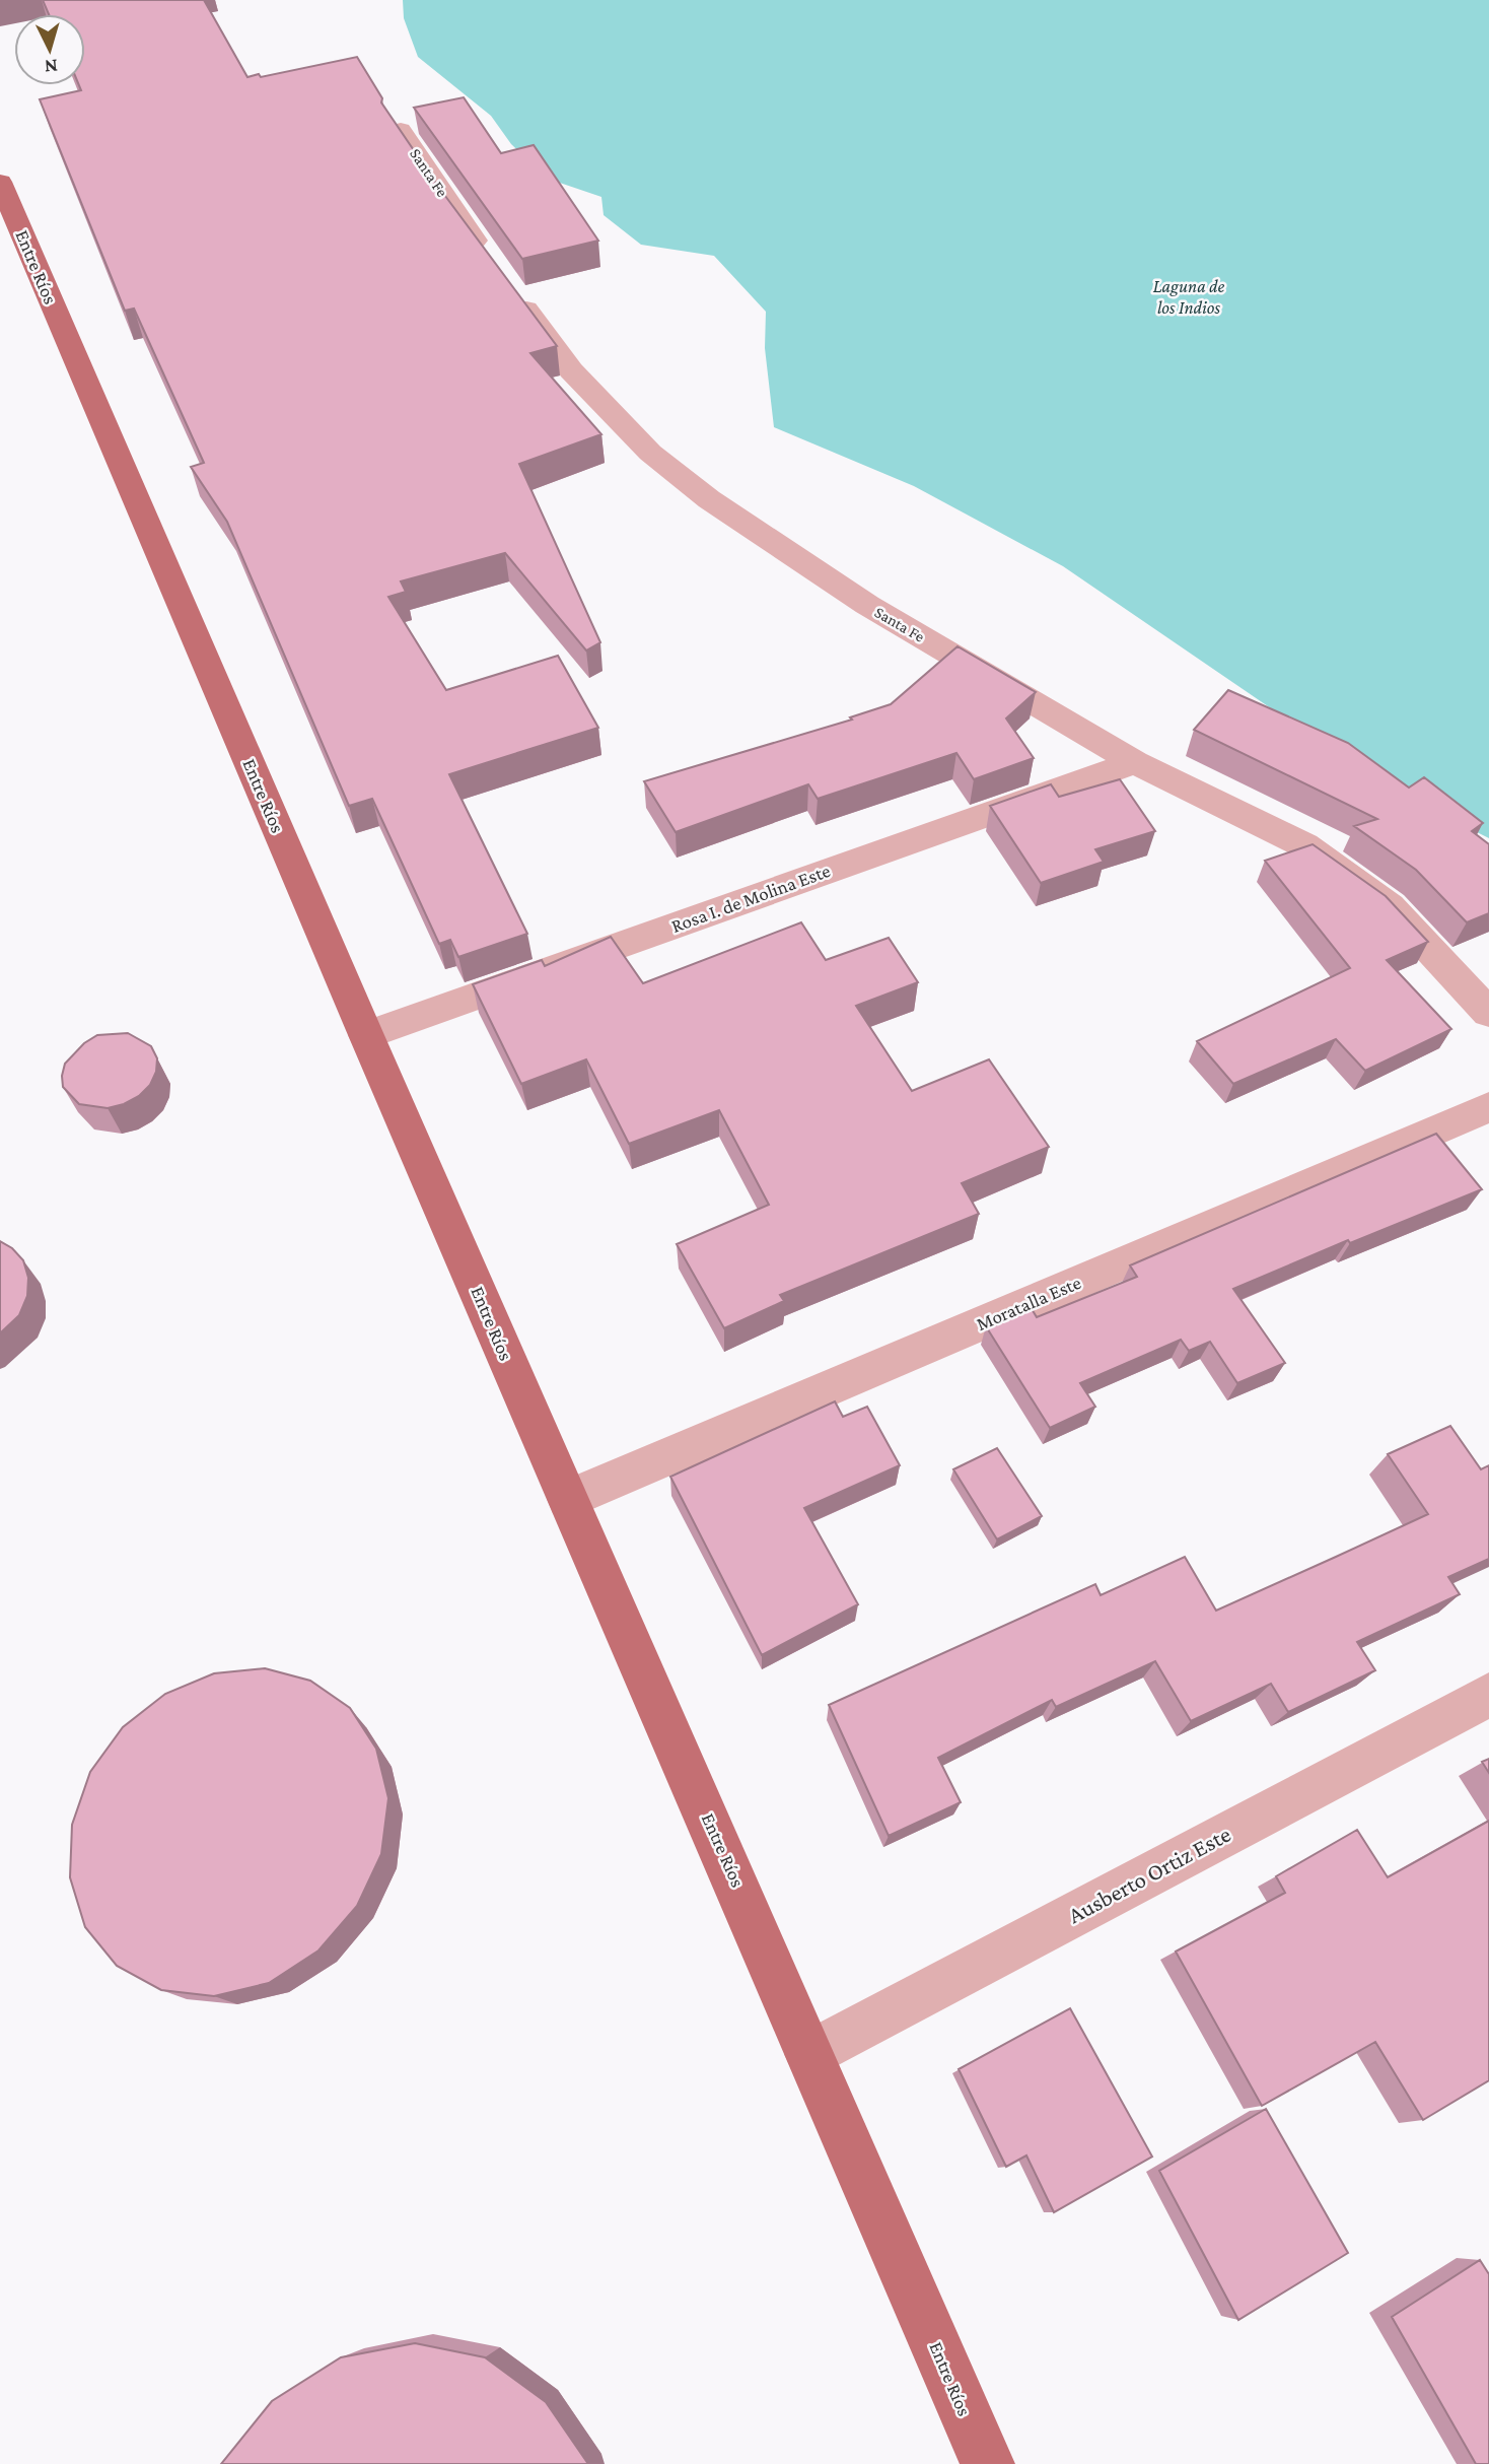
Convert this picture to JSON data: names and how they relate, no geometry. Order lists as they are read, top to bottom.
{
  "streets": {
    "main road": ["Entre Ríos"],
    "street": [
      "Santa Fe",
      "Rosa I. de Molina Este",
      "Moratalla Este",
      "Ausberto Ortiz Este"
    ]
  },
  "crossings": [
    ["Santa Fe", "Rosa I. de Molina Este"],
    ["Entre Ríos", "Rosa I. de Molina Este"],
    ["Entre Ríos", "Moratalla Este"],
    ["Entre Ríos", "Ausberto Ortiz Este"]
  ],
  "water": ["Laguna de los Indios"],
  "north": "bottom"
}
